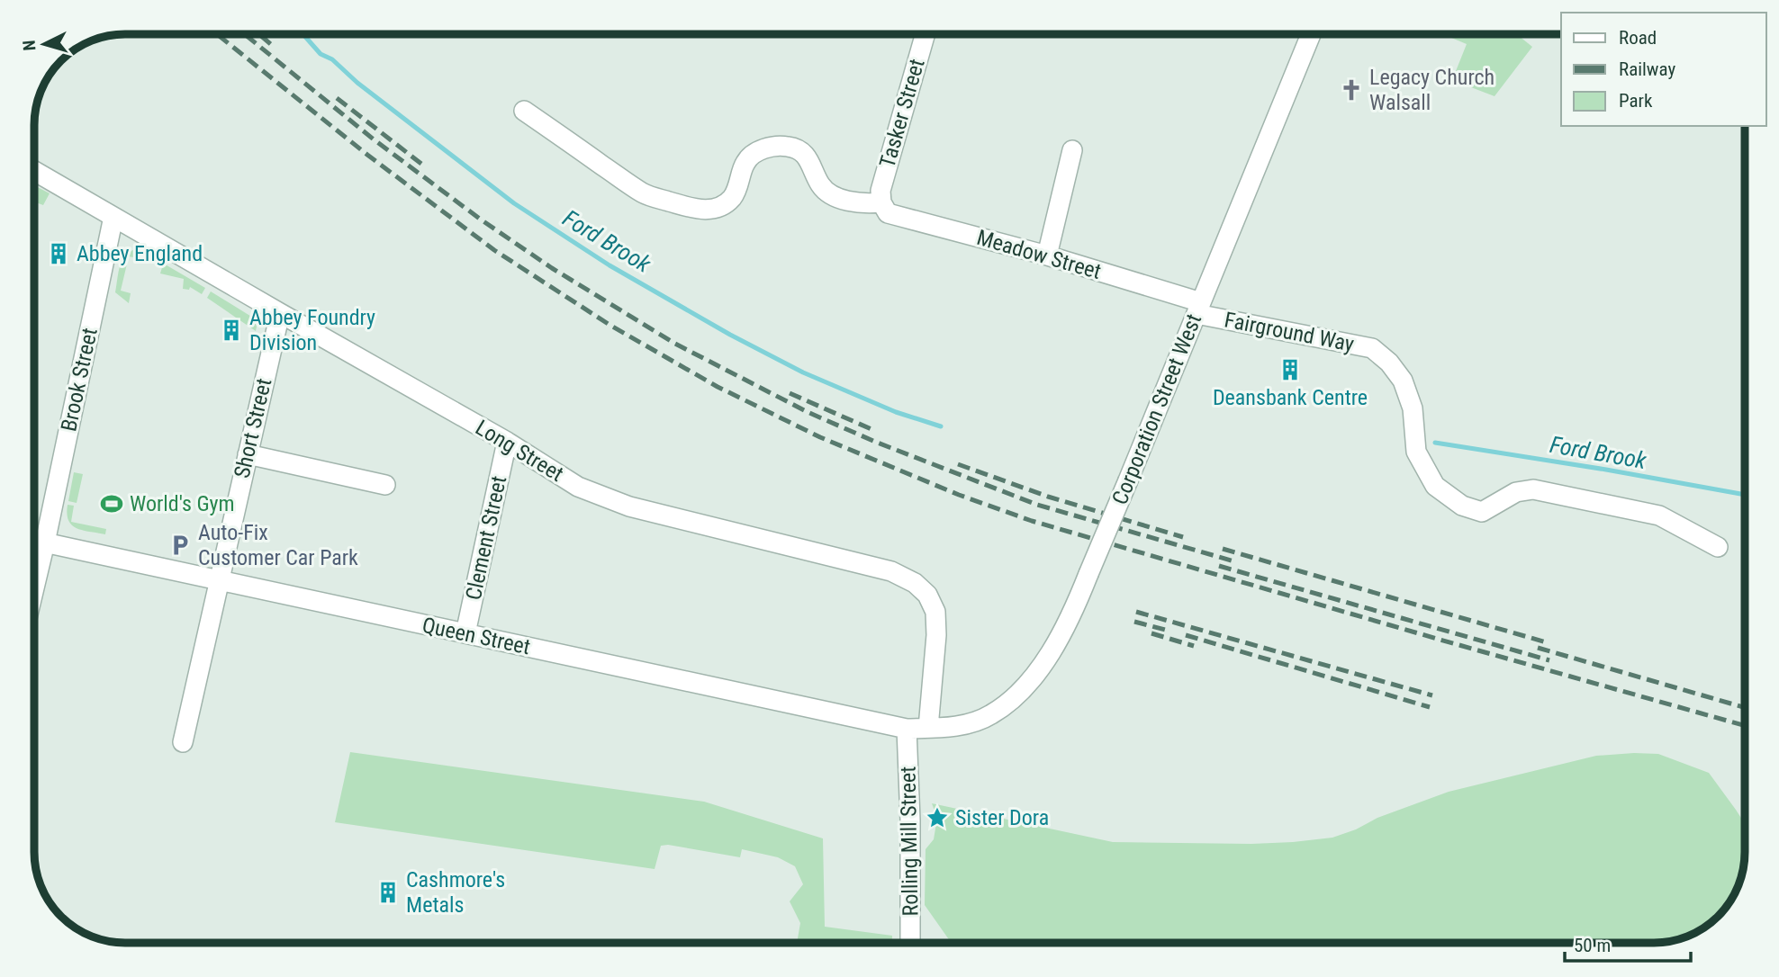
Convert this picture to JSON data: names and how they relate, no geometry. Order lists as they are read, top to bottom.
{
  "streets": {
    "street": [
      "Tasker Street",
      "Meadow Street",
      "Fairground Way",
      "Brook Street",
      "Corporation Street West",
      "Short Street",
      "Long Street",
      "Clement Street",
      "Queen Street",
      "Rolling Mill Street"
    ]
  },
  "crossings": [
    ["Tasker Street", "Meadow Street"],
    ["Meadow Street", "Fairground Way"],
    ["Meadow Street", "Corporation Street West"],
    ["Fairground Way", "Corporation Street West"],
    ["Brook Street", "Long Street"],
    ["Brook Street", "Queen Street"],
    ["Corporation Street West", "Long Street"],
    ["Corporation Street West", "Queen Street"],
    ["Short Street", "Long Street"],
    ["Short Street", "Queen Street"],
    ["Long Street", "Clement Street"],
    ["Long Street", "Queen Street"],
    ["Clement Street", "Queen Street"],
    ["Queen Street", "Rolling Mill Street"]
  ],
  "water": ["Ford Brook"],
  "places": {
    "church": ["Legacy Church Walsall"],
    "building": [
      "Abbey England",
      "Abbey Foundry Division",
      "Deansbank Centre",
      "Cashmore's Metals"
    ],
    "sports": ["World's Gym"],
    "parking": ["Auto-Fix Customer Car Park"],
    "place": ["Sister Dora"]
  },
  "legend": ["Road", "Railway", "Park"],
  "scale_bar": "50 m",
  "north": "left"
}
